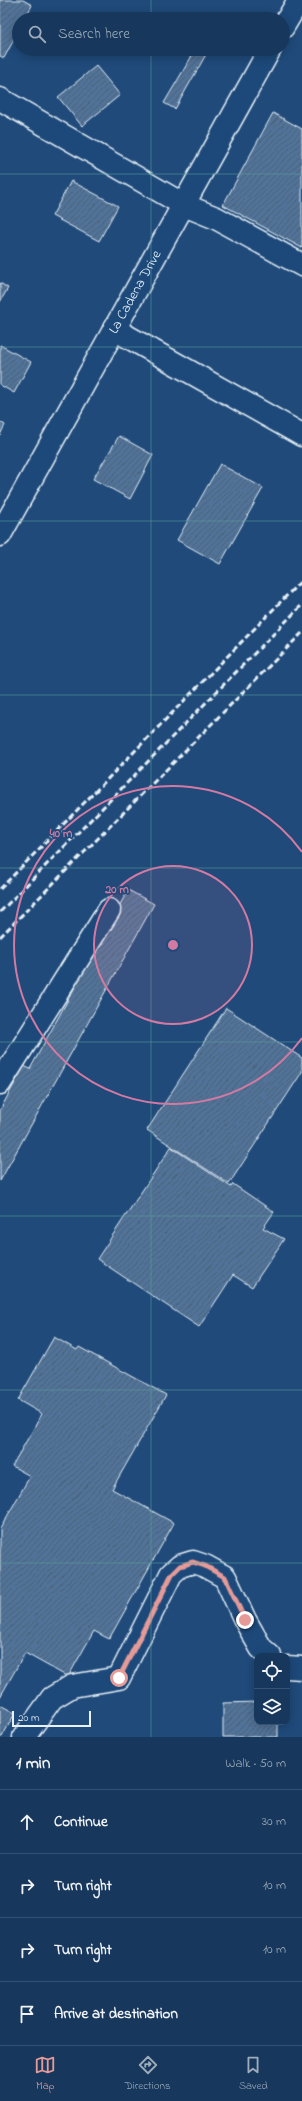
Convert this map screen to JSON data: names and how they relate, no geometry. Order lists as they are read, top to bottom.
{
  "streets": {
    "street": ["La Cadena Drive"]
  },
  "scale_bar": "20 m",
  "page": {
    "search": "Search here",
    "scale": "20 m",
    "heading": ["1 min", "Walk · 50 m"],
    "list": [
      ["Continue", "30 m"],
      ["Turn right", "10 m"],
      ["Turn right", "10 m"],
      "Arrive at destination"
    ],
    "nav": ["Map", "Directions", "Saved"]
  },
  "rings": ["40 m", "20 m"]
}
